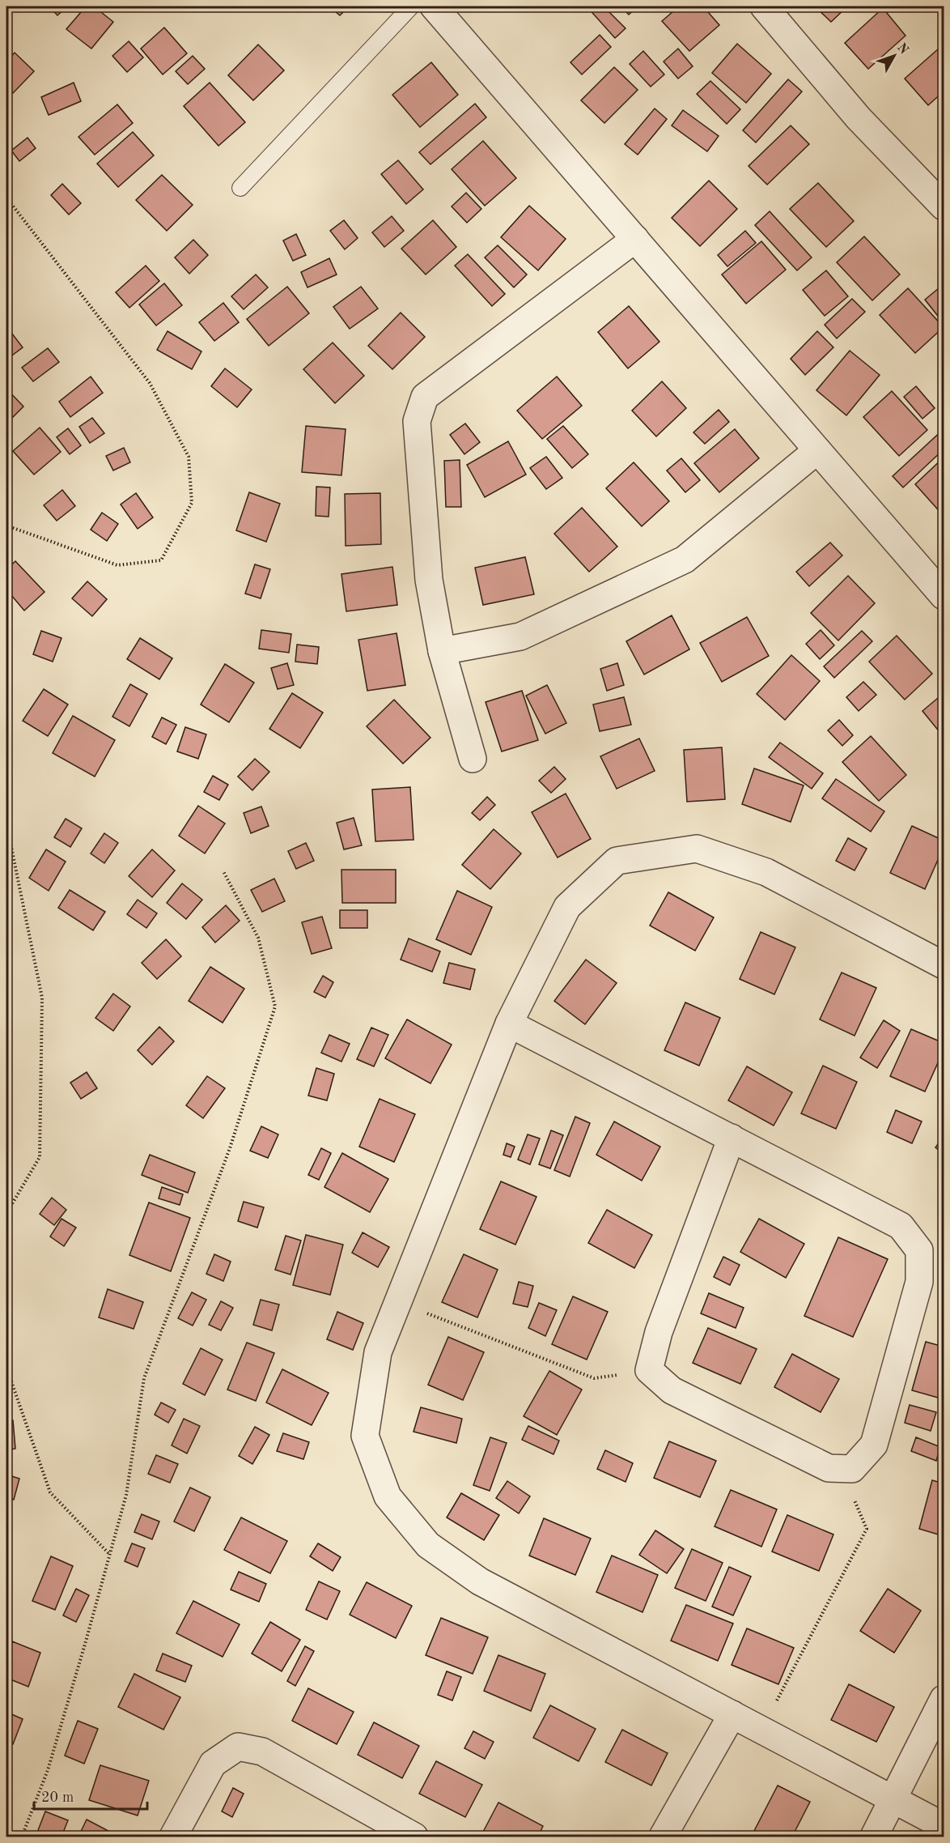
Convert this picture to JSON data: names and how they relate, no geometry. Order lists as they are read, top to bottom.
{
  "scale_bar": "20 m",
  "north": "top right"
}
